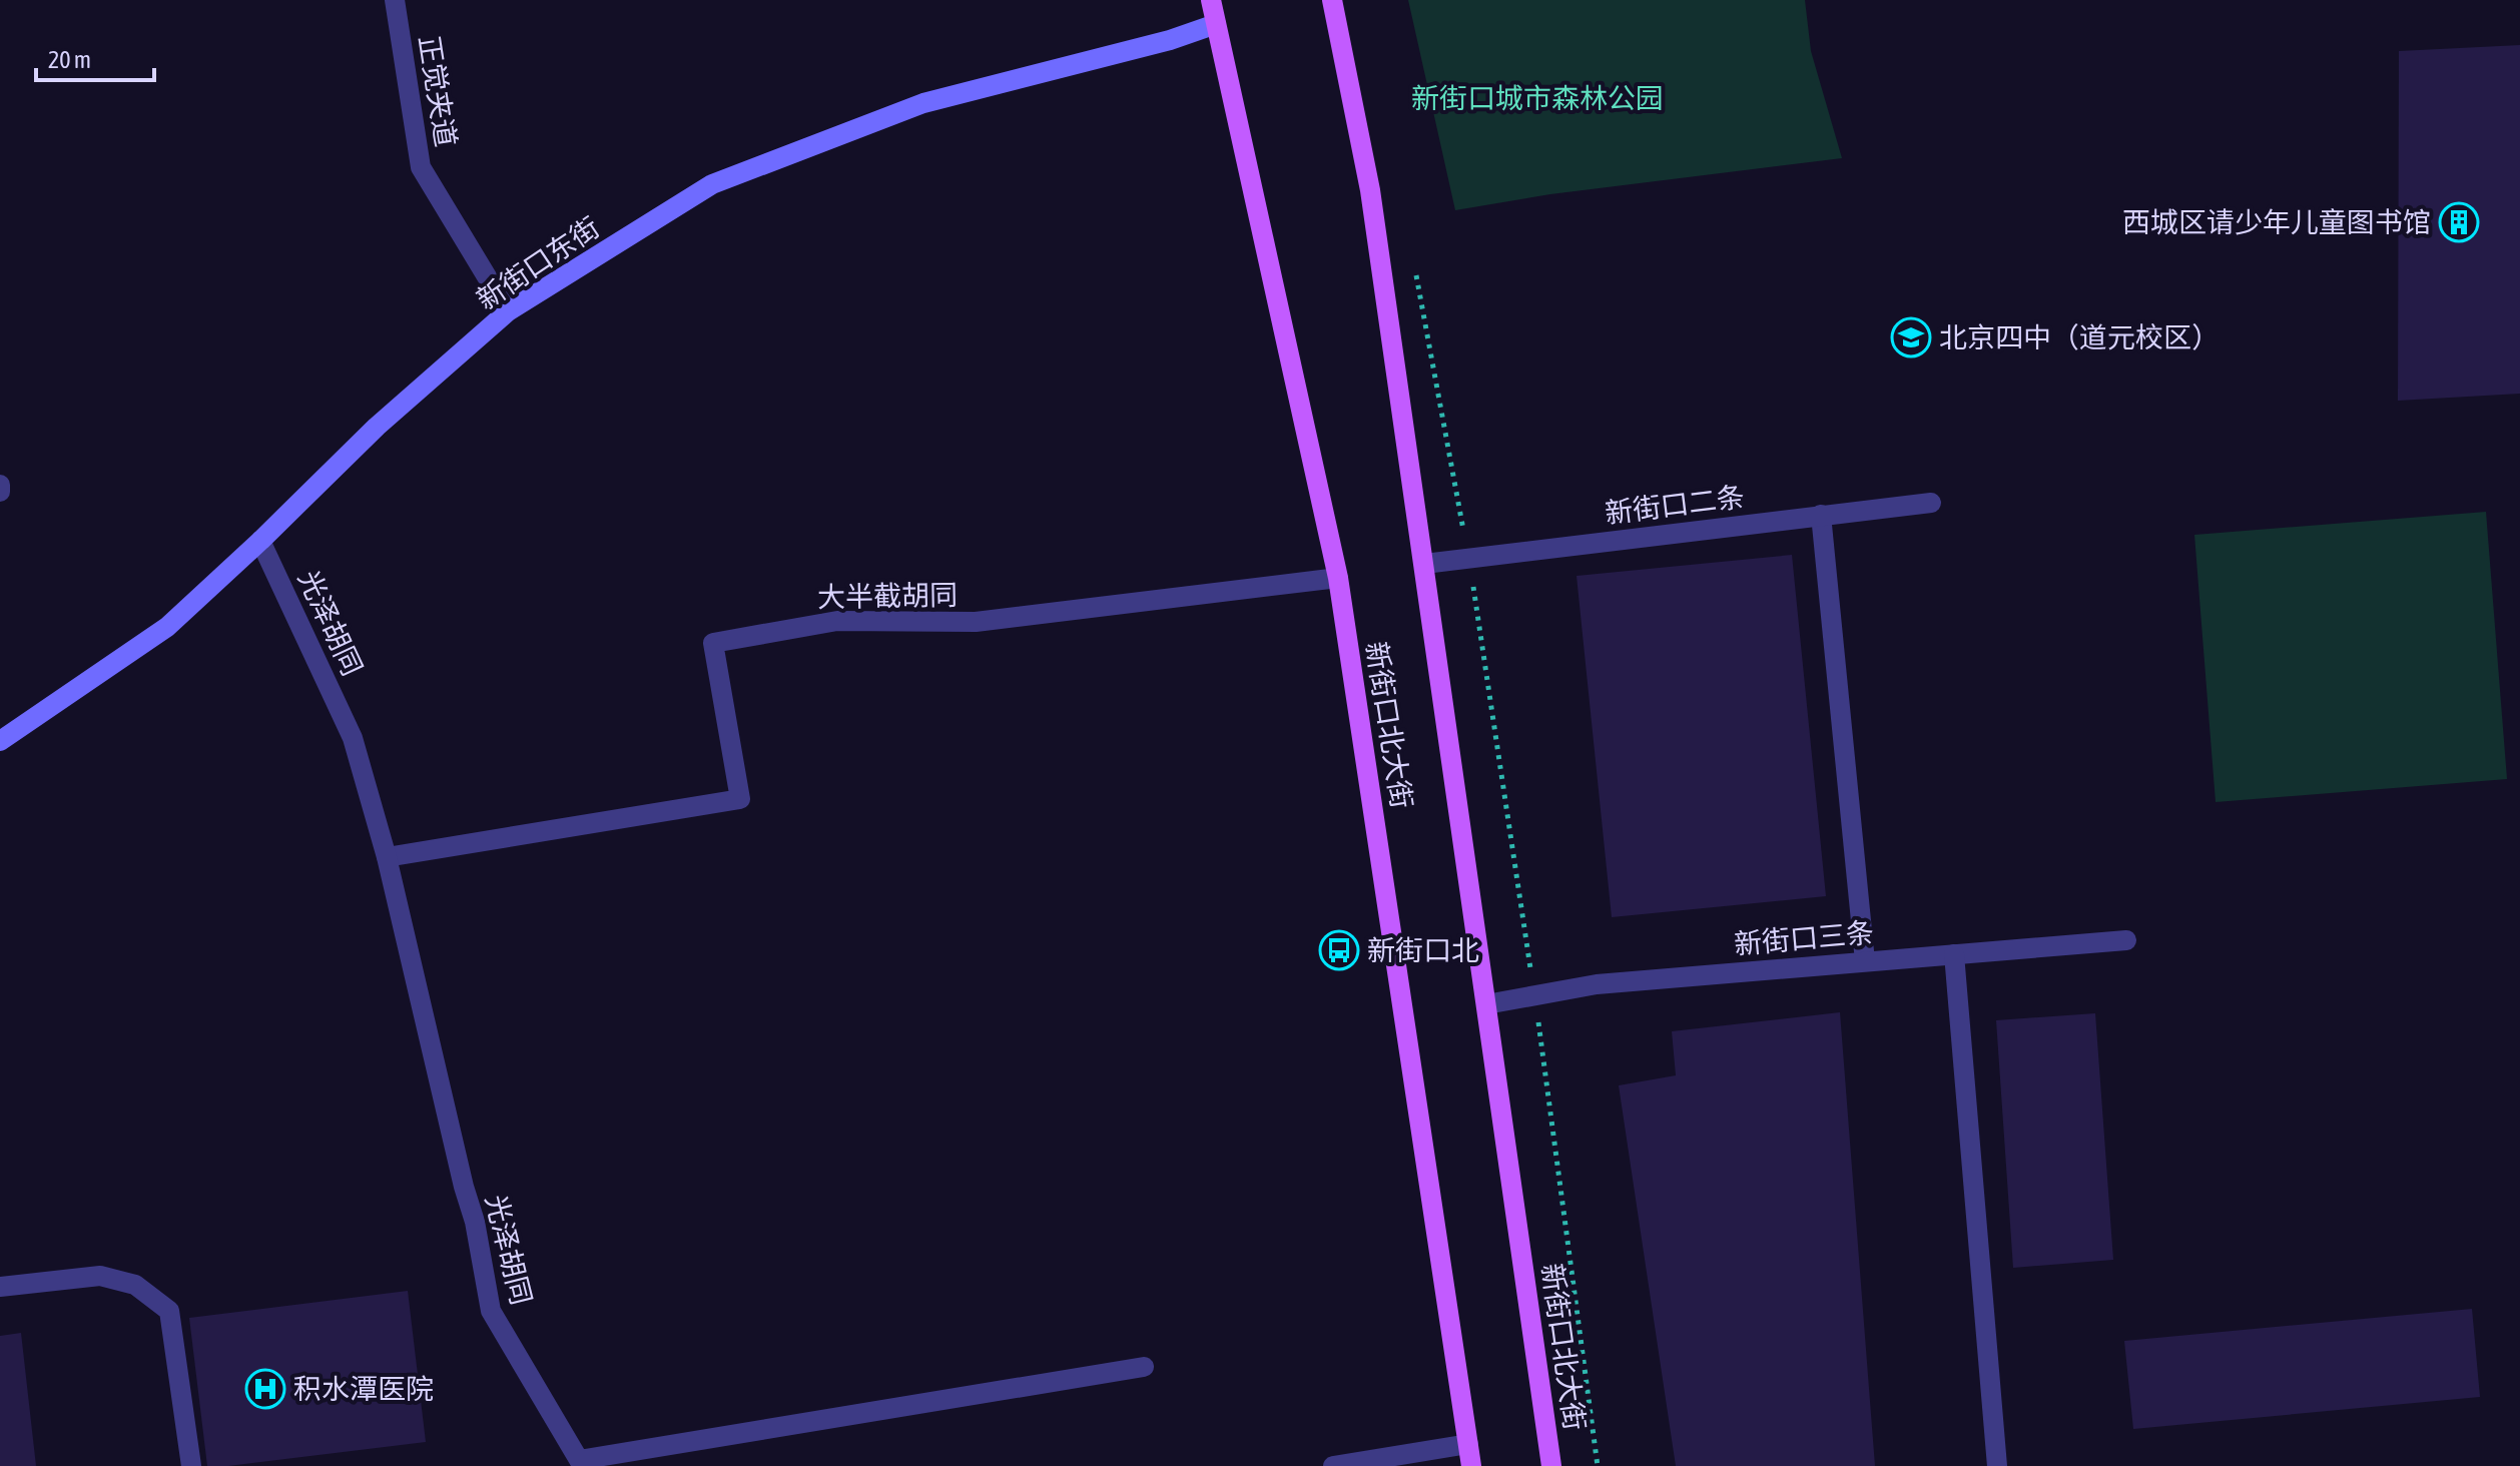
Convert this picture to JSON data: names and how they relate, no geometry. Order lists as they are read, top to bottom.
{
  "streets": {
    "main road": ["新街口北大街"],
    "street": [
      "正觉夹道",
      "新街口东街",
      "新街口二条",
      "大半截胡同",
      "光泽胡同",
      "新街口三条"
    ]
  },
  "crossings": [
    ["正觉夹道", "新街口东街"],
    ["新街口东街", "光泽胡同"],
    ["新街口东街", "新街口北大街"],
    ["新街口二条", "新街口北大街"],
    ["大半截胡同", "光泽胡同"],
    ["大半截胡同", "新街口北大街"],
    ["新街口北大街", "新街口三条"]
  ],
  "parks": ["新街口城市森林公园"],
  "places": {
    "building": ["西城区请少年儿童图书馆"],
    "school or university": ["北京四中（道元校区）"],
    "bus stop": ["新街口北"],
    "hospital": ["积水潭医院"]
  },
  "scale_bar": "20 m"
}
